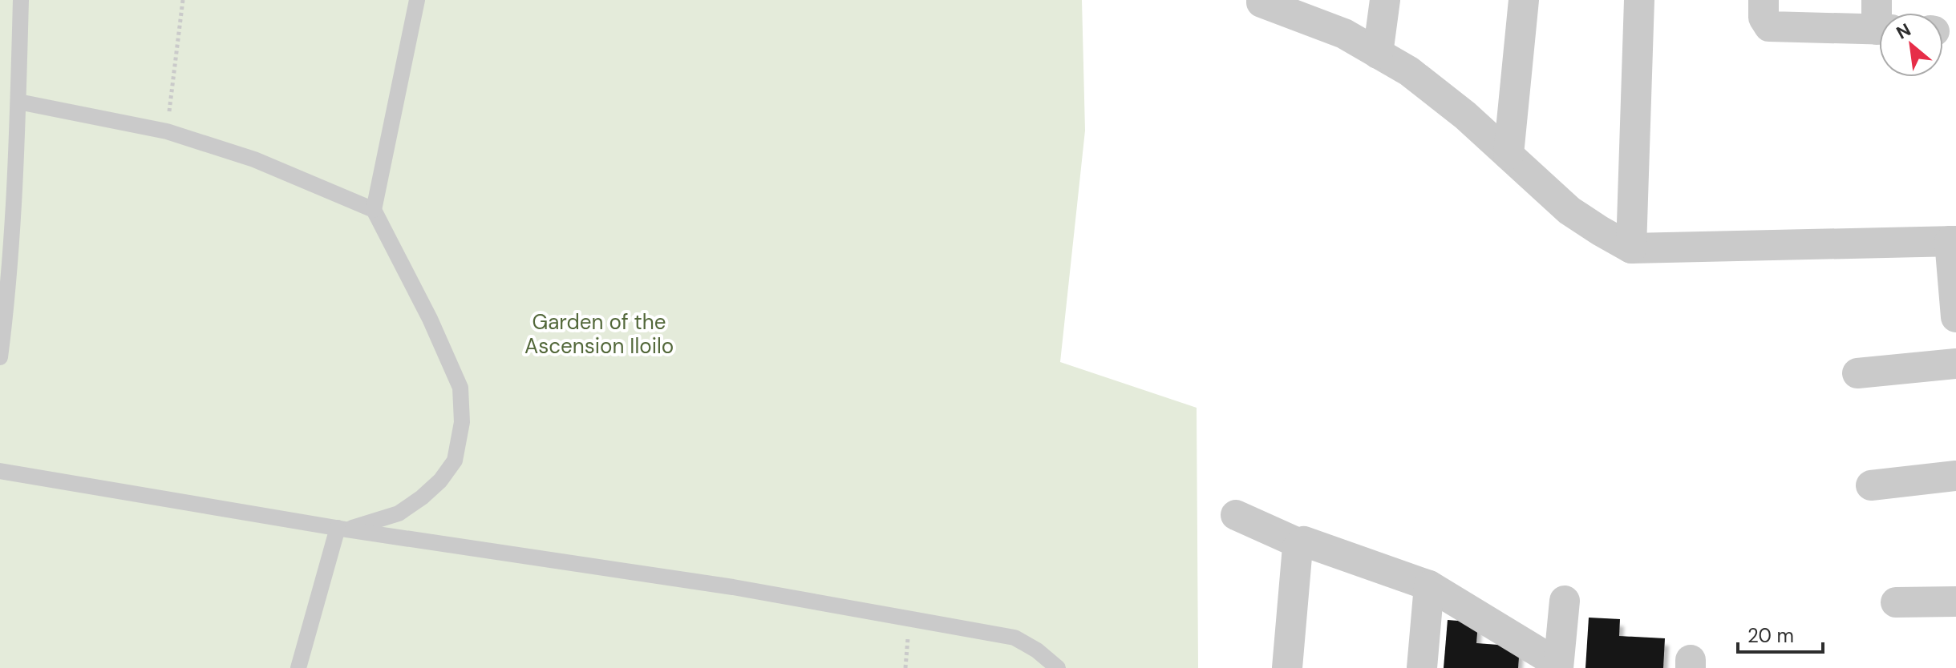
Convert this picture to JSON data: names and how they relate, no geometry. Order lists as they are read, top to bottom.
{
  "parks": ["Garden of the Ascension Iloilo"],
  "scale_bar": "20 m",
  "north": "top left"
}
